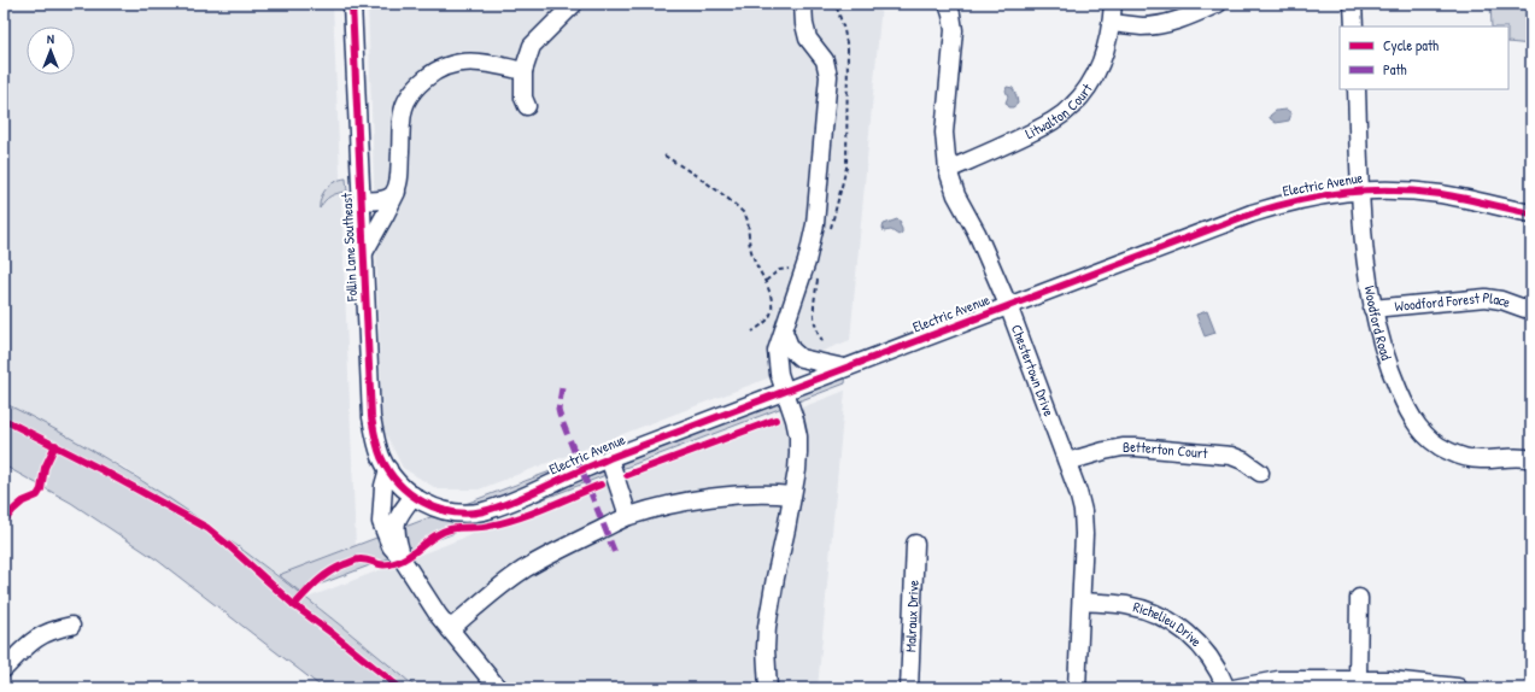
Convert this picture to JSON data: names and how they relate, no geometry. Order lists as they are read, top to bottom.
{
  "streets": {
    "street": [
      "Litwalton Court",
      "Electric Avenue",
      "Follin Lane Southeast",
      "Woodford Forest Place",
      "Woodford Road",
      "Chestertown Drive",
      "Betterton Court",
      "Malraux Drive",
      "Richelieu Drive"
    ]
  },
  "crossings": [
    ["Litwalton Court", "Chestertown Drive"],
    ["Electric Avenue", "Follin Lane Southeast"],
    ["Electric Avenue", "Woodford Road"],
    ["Electric Avenue", "Chestertown Drive"],
    ["Woodford Forest Place", "Woodford Road"],
    ["Chestertown Drive", "Betterton Court"],
    ["Chestertown Drive", "Richelieu Drive"]
  ],
  "legend": ["Cycle path", "Path"],
  "north": "top"
}
